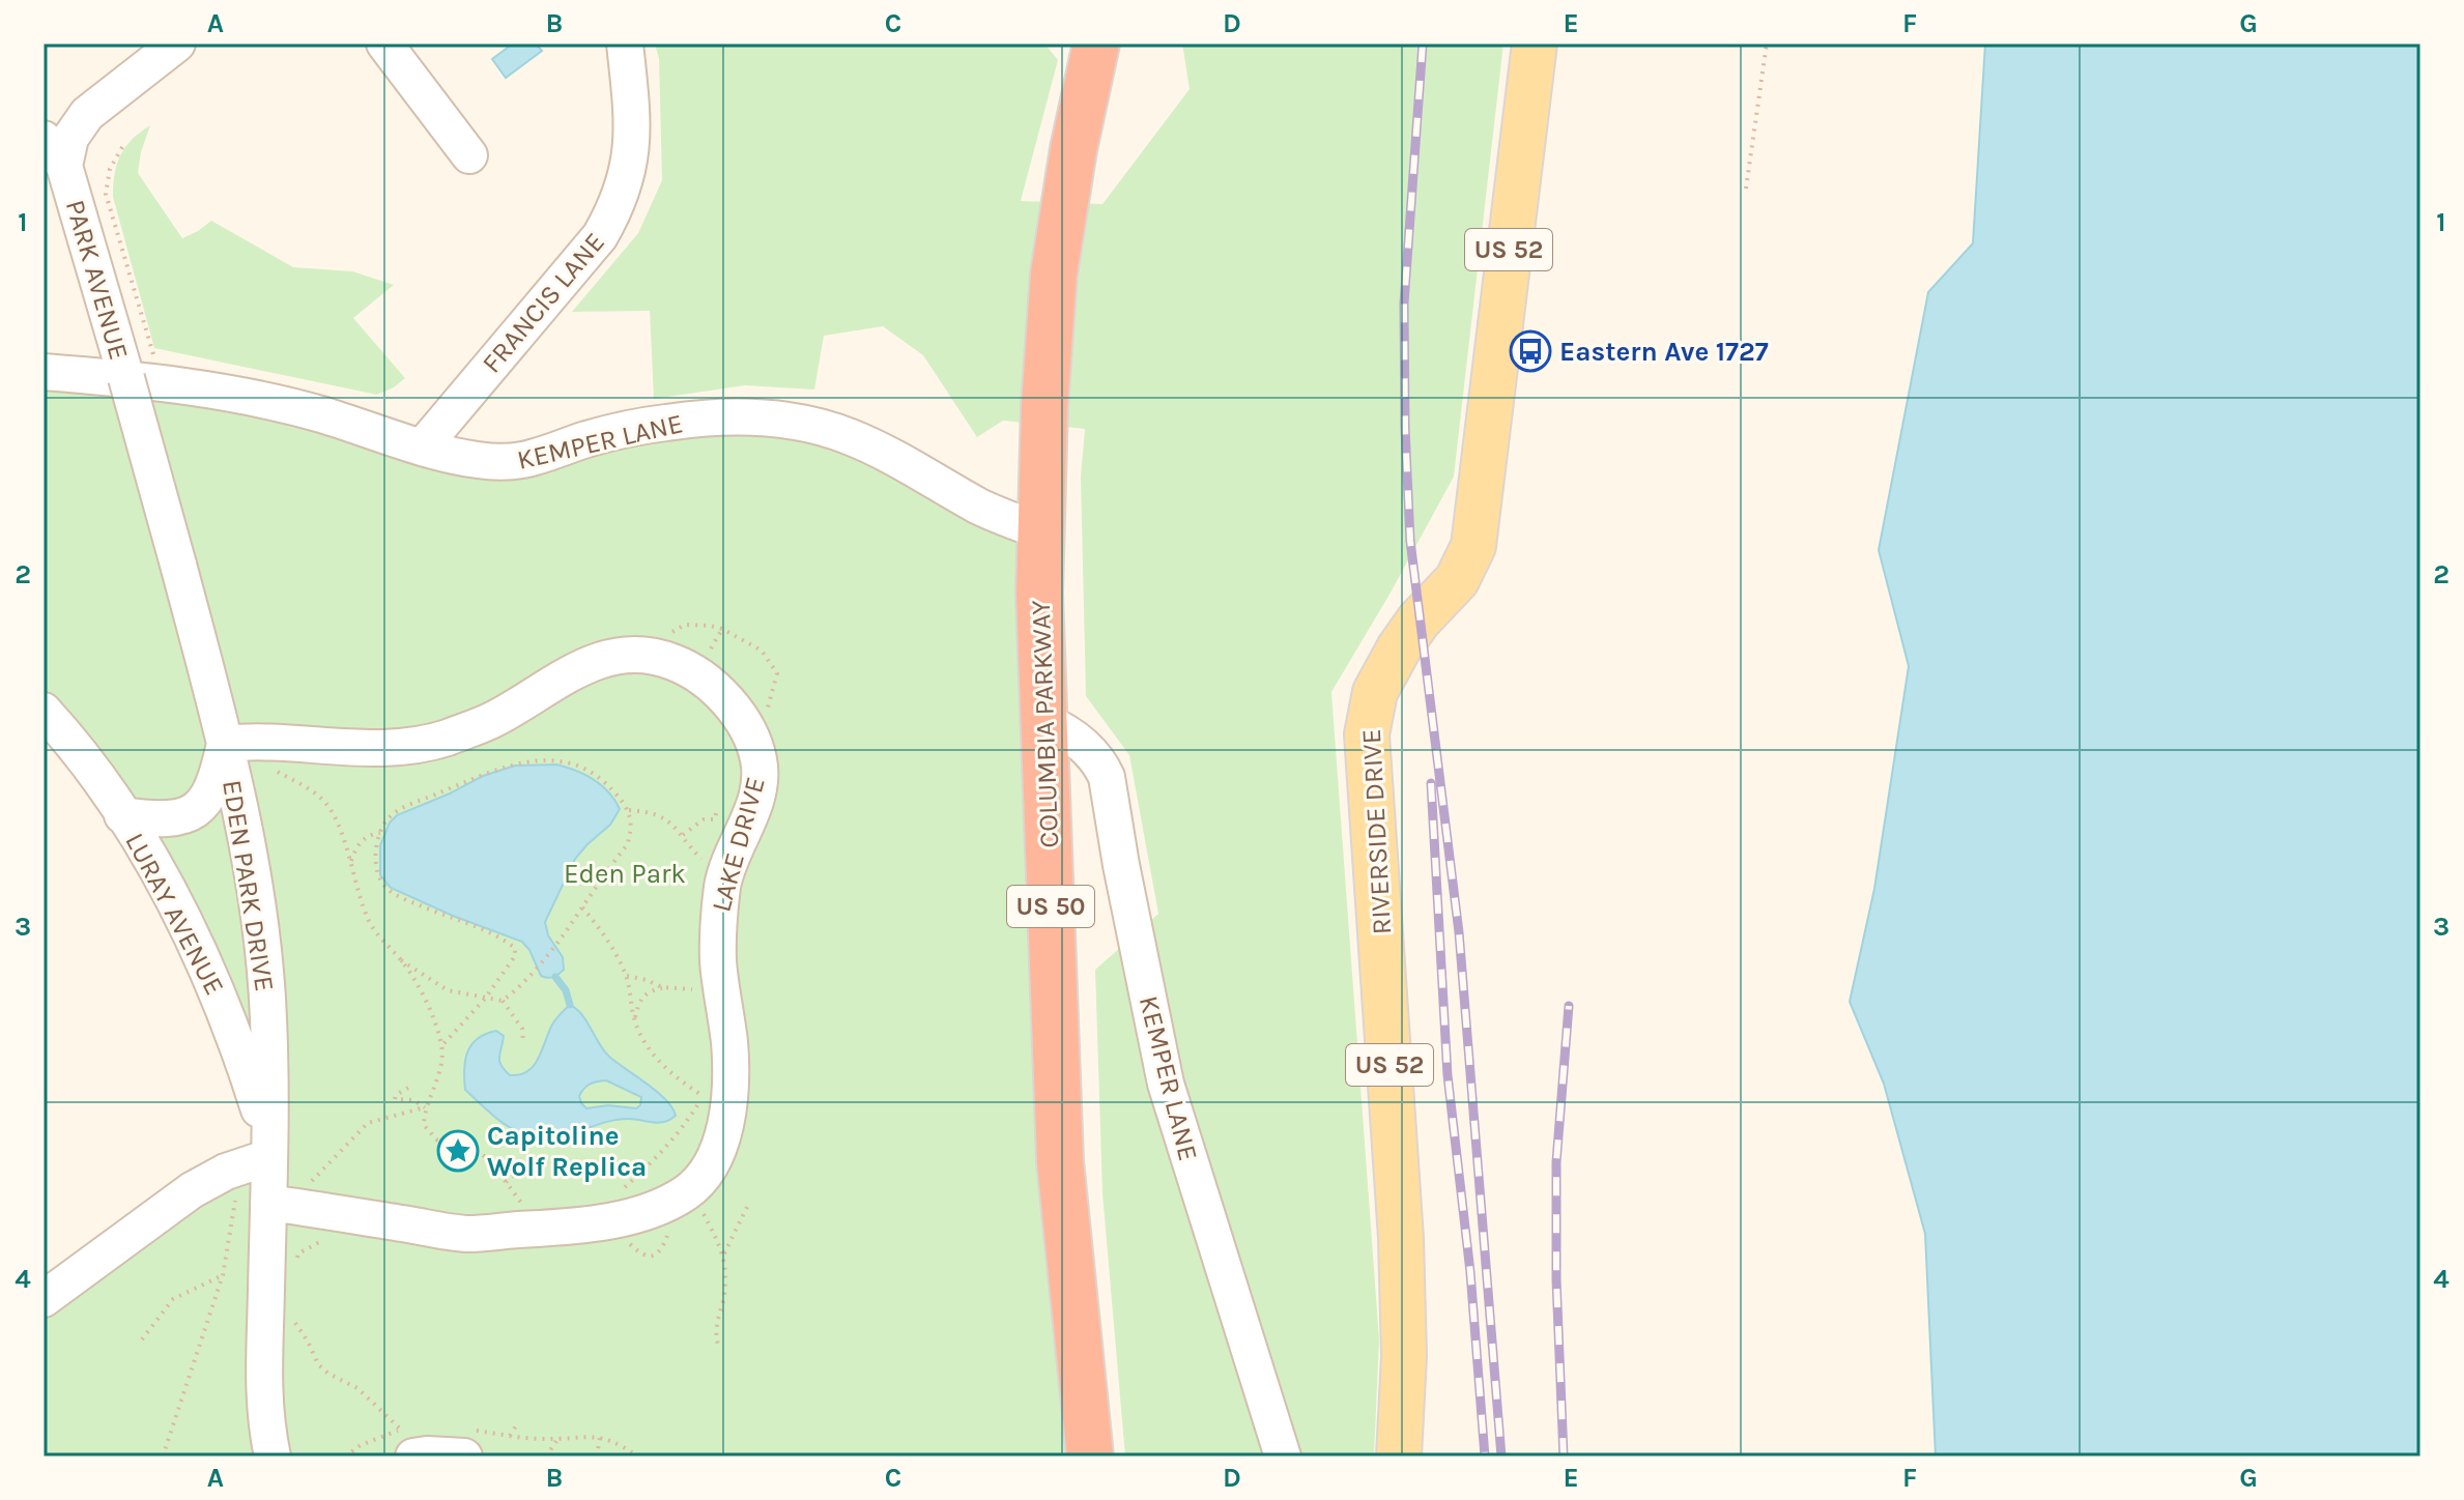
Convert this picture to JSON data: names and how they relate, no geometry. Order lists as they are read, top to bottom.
{
  "streets": {
    "highway": ["COLUMBIA PARKWAY", "US 50"],
    "main road": ["US 52", "RIVERSIDE DRIVE"],
    "street": [
      "PARK AVENUE",
      "FRANCIS LANE",
      "KEMPER LANE",
      "LAKE DRIVE",
      "EDEN PARK DRIVE",
      "LURAY AVENUE"
    ]
  },
  "crossings": [
    ["PARK AVENUE", "EDEN PARK DRIVE"],
    ["FRANCIS LANE", "KEMPER LANE"],
    ["KEMPER LANE", "COLUMBIA PARKWAY"],
    ["LAKE DRIVE", "EDEN PARK DRIVE"],
    ["EDEN PARK DRIVE", "LURAY AVENUE"]
  ],
  "parks": ["Eden Park"],
  "places": {
    "bus stop": ["Eastern Ave 1727"],
    "place": ["Capitoline Wolf Replica"]
  },
  "grid": {
    "columns": [
      "A",
      "B",
      "C",
      "D",
      "E",
      "F",
      "G"
    ],
    "rows": [
      "1",
      "2",
      "3",
      "4"
    ]
  }
}
